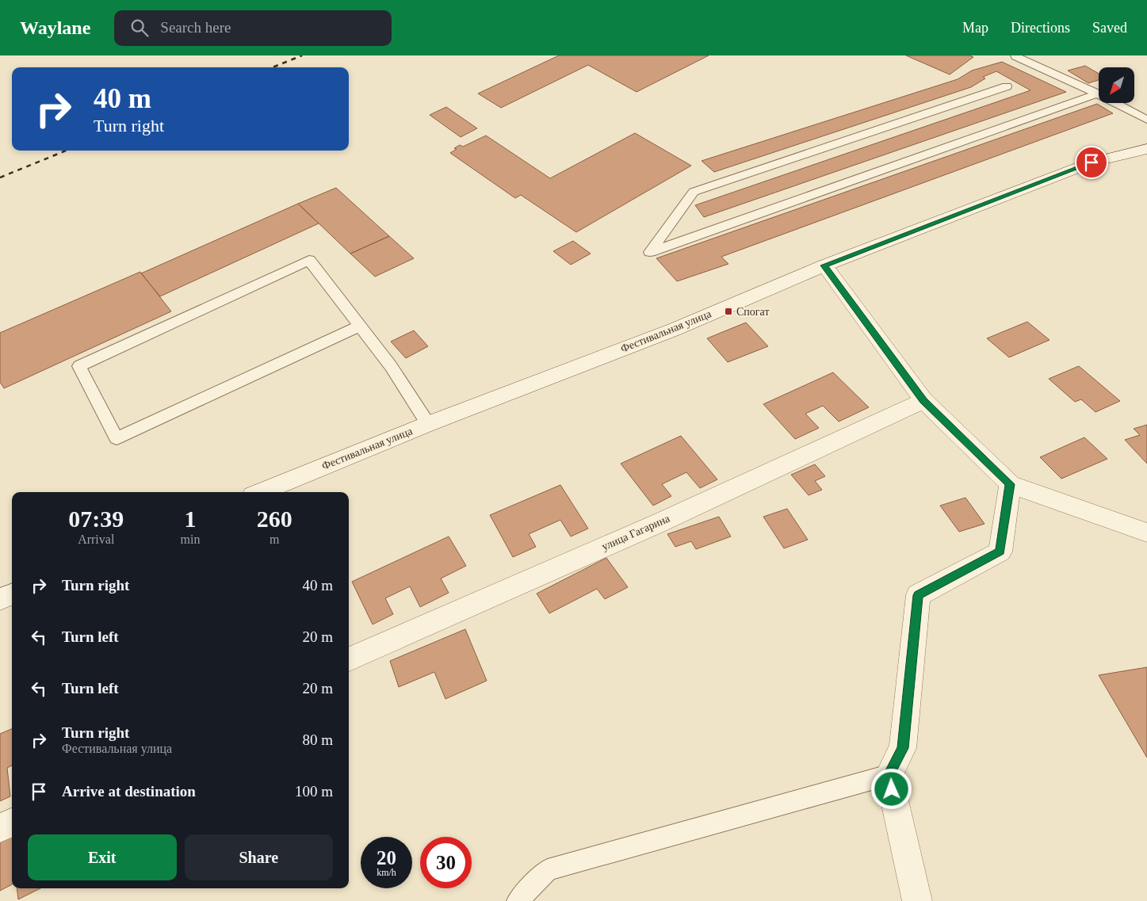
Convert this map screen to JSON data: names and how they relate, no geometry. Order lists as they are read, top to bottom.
{
  "streets": {
    "street": ["Фестивальная улица", "улица Гагарина"]
  },
  "places": {
    "transit": ["Спогат"]
  },
  "north": "bottom left",
  "page": {
    "header": "Waylane",
    "search": "Search here",
    "nav": ["Map", "Directions", "Saved"],
    "turn": ["40 m", "Turn right"],
    "eta": [
      "07:39",
      "Arrival",
      "1",
      "min",
      "260",
      "m"
    ],
    "list": [
      {
        "name": "Turn right",
        "value": "40 m"
      },
      {
        "name": "Turn left",
        "value": "20 m"
      },
      {
        "name": "Turn left",
        "value": "20 m"
      },
      {
        "name": "Turn right",
        "note": "Фестивальная улица",
        "value": "80 m"
      },
      {
        "name": "Arrive at destination",
        "value": "100 m"
      }
    ],
    "buttons": ["Exit", "Share"],
    "speed": "20 km/h",
    "limit": "30"
  }
}
